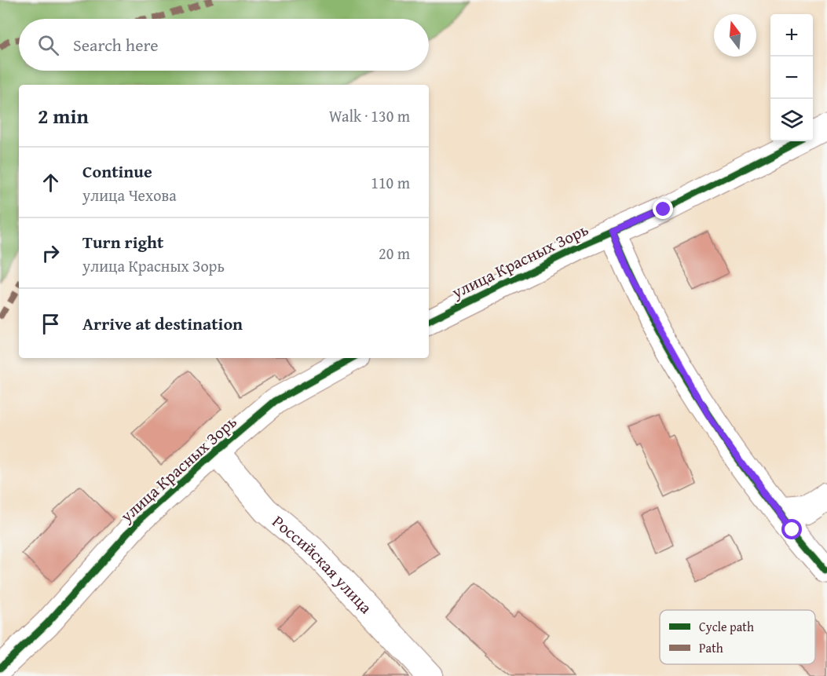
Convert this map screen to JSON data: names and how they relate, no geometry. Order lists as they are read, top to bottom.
{
  "streets": {
    "street": ["улица Красных Зорь", "Российская улица"]
  },
  "crossings": [
    ["улица Красных Зорь", "Российская улица"]
  ],
  "legend": ["Cycle path", "Path"],
  "north": "top",
  "page": {
    "map_buttons": ["+", "−"],
    "search": "Search here",
    "heading": ["2 min", "Walk · 130 m"],
    "list": [
      ["Continue", "улица Чехова", "110 m"],
      ["Turn right", "улица Красных Зорь", "20 m"],
      "Arrive at destination"
    ]
  }
}
